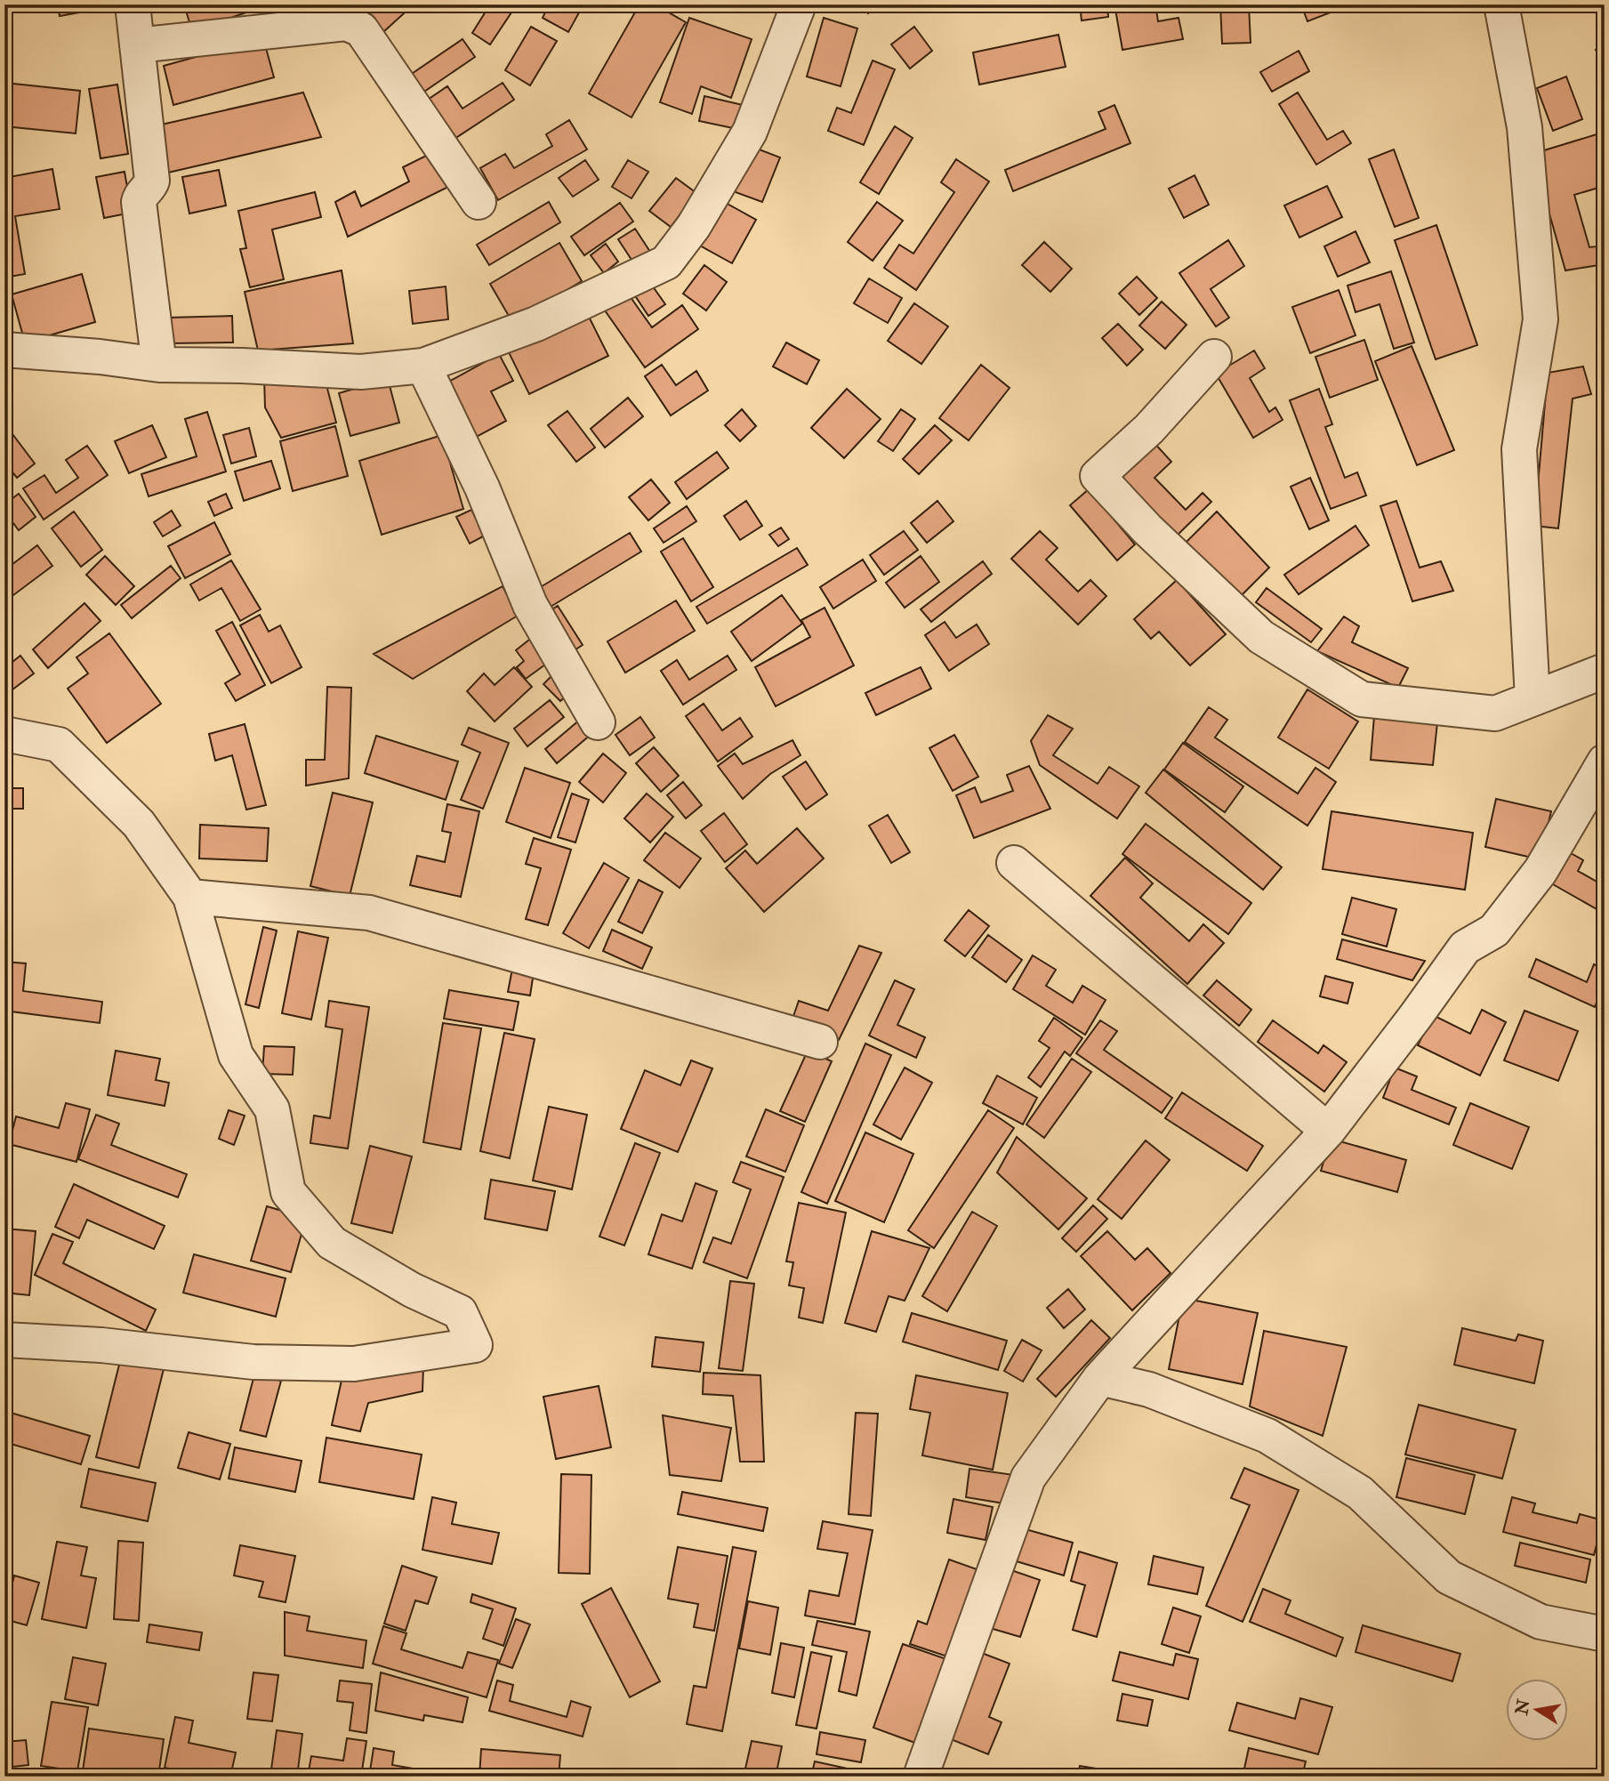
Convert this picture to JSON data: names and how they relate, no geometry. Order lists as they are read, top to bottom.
{
  "north": "left"
}
